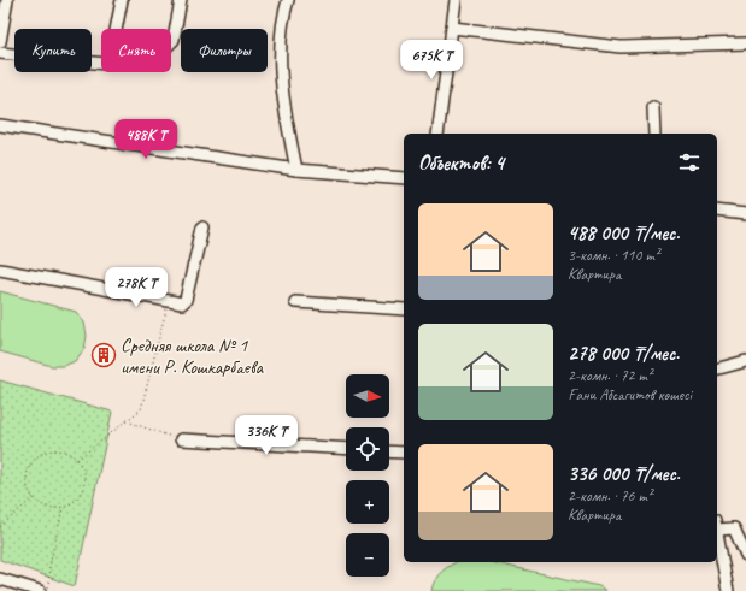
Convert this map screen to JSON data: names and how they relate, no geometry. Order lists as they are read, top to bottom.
{
  "places": {
    "building": ["Средняя школа № 1 имени Р. Кошкарбаева"]
  },
  "north": "right",
  "page": {
    "chip": ["Купить", "Снять", "Фильтры"],
    "price": [
      "675K ₸",
      "488K ₸",
      "278K ₸",
      "336K ₸"
    ],
    "heading": "Объектов: 4",
    "list": [
      {
        "name": "488 000 ₸/мес.",
        "note": "3-комн. · 110 m² · Квартира"
      },
      {
        "name": "278 000 ₸/мес.",
        "note": "2-комн. · 72 m² · Ғани Абсагитов көшесі"
      },
      {
        "name": "336 000 ₸/мес.",
        "note": "2-комн. · 76 m² · Квартира"
      }
    ],
    "map_buttons": ["+", "−"]
  }
}
